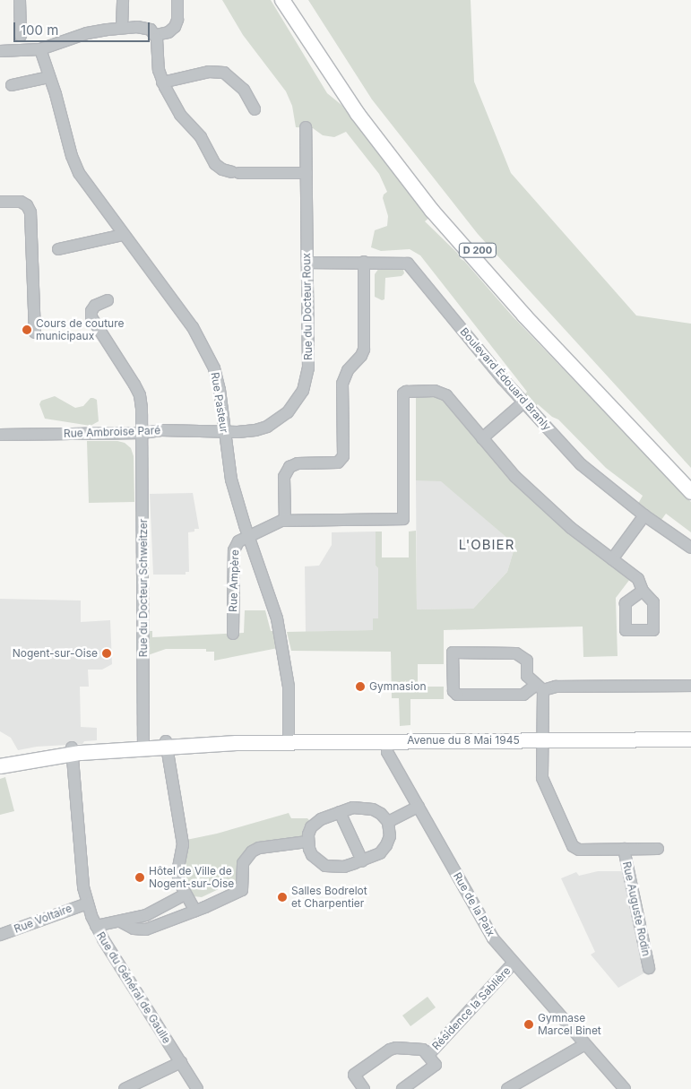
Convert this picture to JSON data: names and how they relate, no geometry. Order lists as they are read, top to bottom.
{
  "streets": {
    "main road": ["D 200", "Avenue du 8 Mai 1945"],
    "street": [
      "Rue du Docteur Roux",
      "Boulevard Édouard Branly",
      "Rue Pasteur",
      "Rue Ambroise Paré",
      "Rue Ampère",
      "Rue du Docteur Schweitzer",
      "Rue de la Paix",
      "Rue Auguste Rodin",
      "Rue Voltaire",
      "Rue du Général de Gaulle",
      "Résidence la Sablière"
    ]
  },
  "crossings": [
    ["Rue du Docteur Roux", "Boulevard Édouard Branly"],
    ["Rue du Docteur Roux", "Rue Pasteur"],
    ["Rue du Docteur Roux", "Rue Ambroise Paré"],
    ["Rue Pasteur", "Rue Ambroise Paré"],
    ["Rue Pasteur", "Rue Ampère"],
    ["Rue Pasteur", "Avenue du 8 Mai 1945"],
    ["Rue Ambroise Paré", "Rue du Docteur Schweitzer"],
    ["Rue du Docteur Schweitzer", "Avenue du 8 Mai 1945"],
    ["Avenue du 8 Mai 1945", "Rue de la Paix"],
    ["Avenue du 8 Mai 1945", "Rue Auguste Rodin"],
    ["Avenue du 8 Mai 1945", "Rue du Général de Gaulle"],
    ["Rue de la Paix", "Résidence la Sablière"],
    ["Rue Voltaire", "Rue du Général de Gaulle"]
  ],
  "districts": ["L'OBIER"],
  "places": [
    "Cours de couture municipaux",
    "Nogent-sur-Oise",
    "Gymnasion",
    "Hôtel de Ville de Nogent-sur-Oise",
    "Salles Bodrelot et Charpentier",
    "Gymnase Marcel Binet"
  ],
  "scale_bar": "100 m"
}
